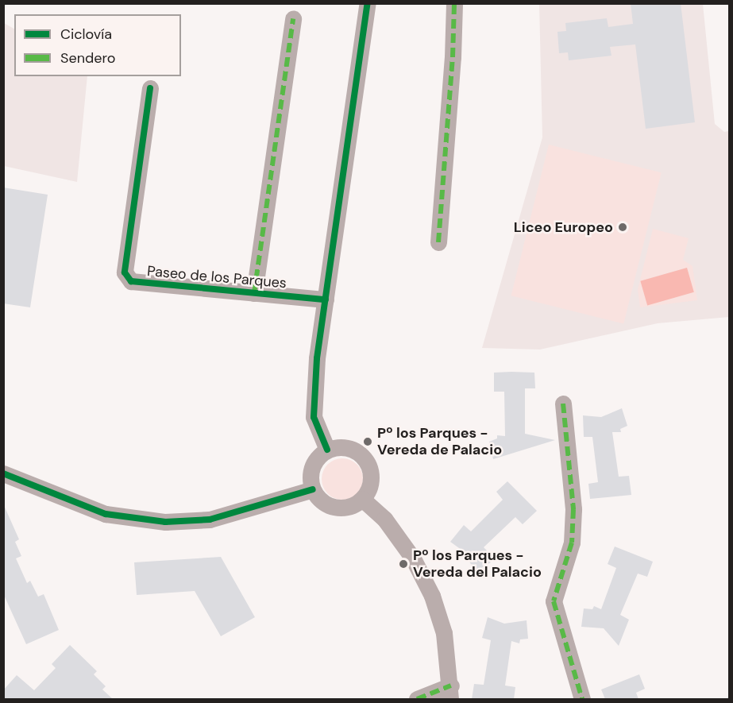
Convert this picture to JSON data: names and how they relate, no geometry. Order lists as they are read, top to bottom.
{
  "streets": {
    "street": ["Paseo de los Parques"]
  },
  "places": ["Liceo Europeo", "Pº los Parques - Vereda de Palacio", "Pº los Parques - Vereda del Palacio"],
  "legend": ["Ciclovía", "Sendero"]
}
